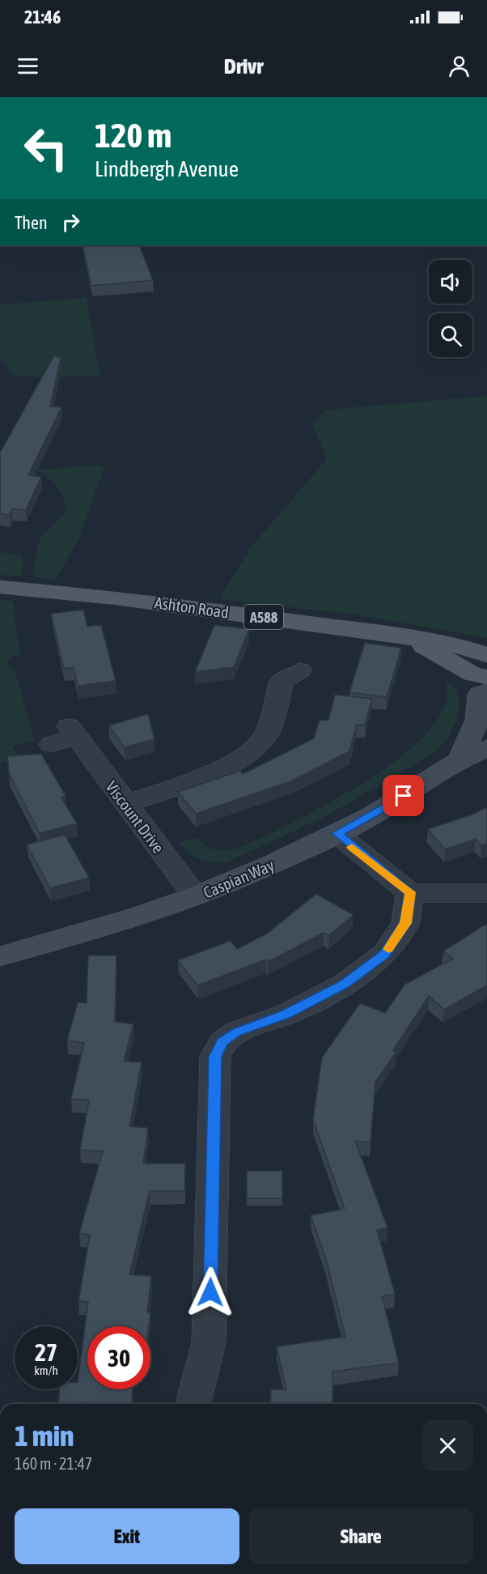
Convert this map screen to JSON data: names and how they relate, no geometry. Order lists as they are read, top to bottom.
{
  "streets": {
    "main road": ["Ashton Road", "A588"],
    "street": ["Viscount Drive", "Caspian Way"]
  },
  "crossings": [
    ["Viscount Drive", "Caspian Way"]
  ],
  "page": {
    "status": "21:46",
    "header": "Drivr",
    "turn": ["120 m", "Lindbergh Avenue"],
    "then": "Then",
    "speed": "27 km/h",
    "limit": "30",
    "heading": ["1 min", "160 m · 21:47"],
    "buttons": ["Exit", "Share"]
  }
}
